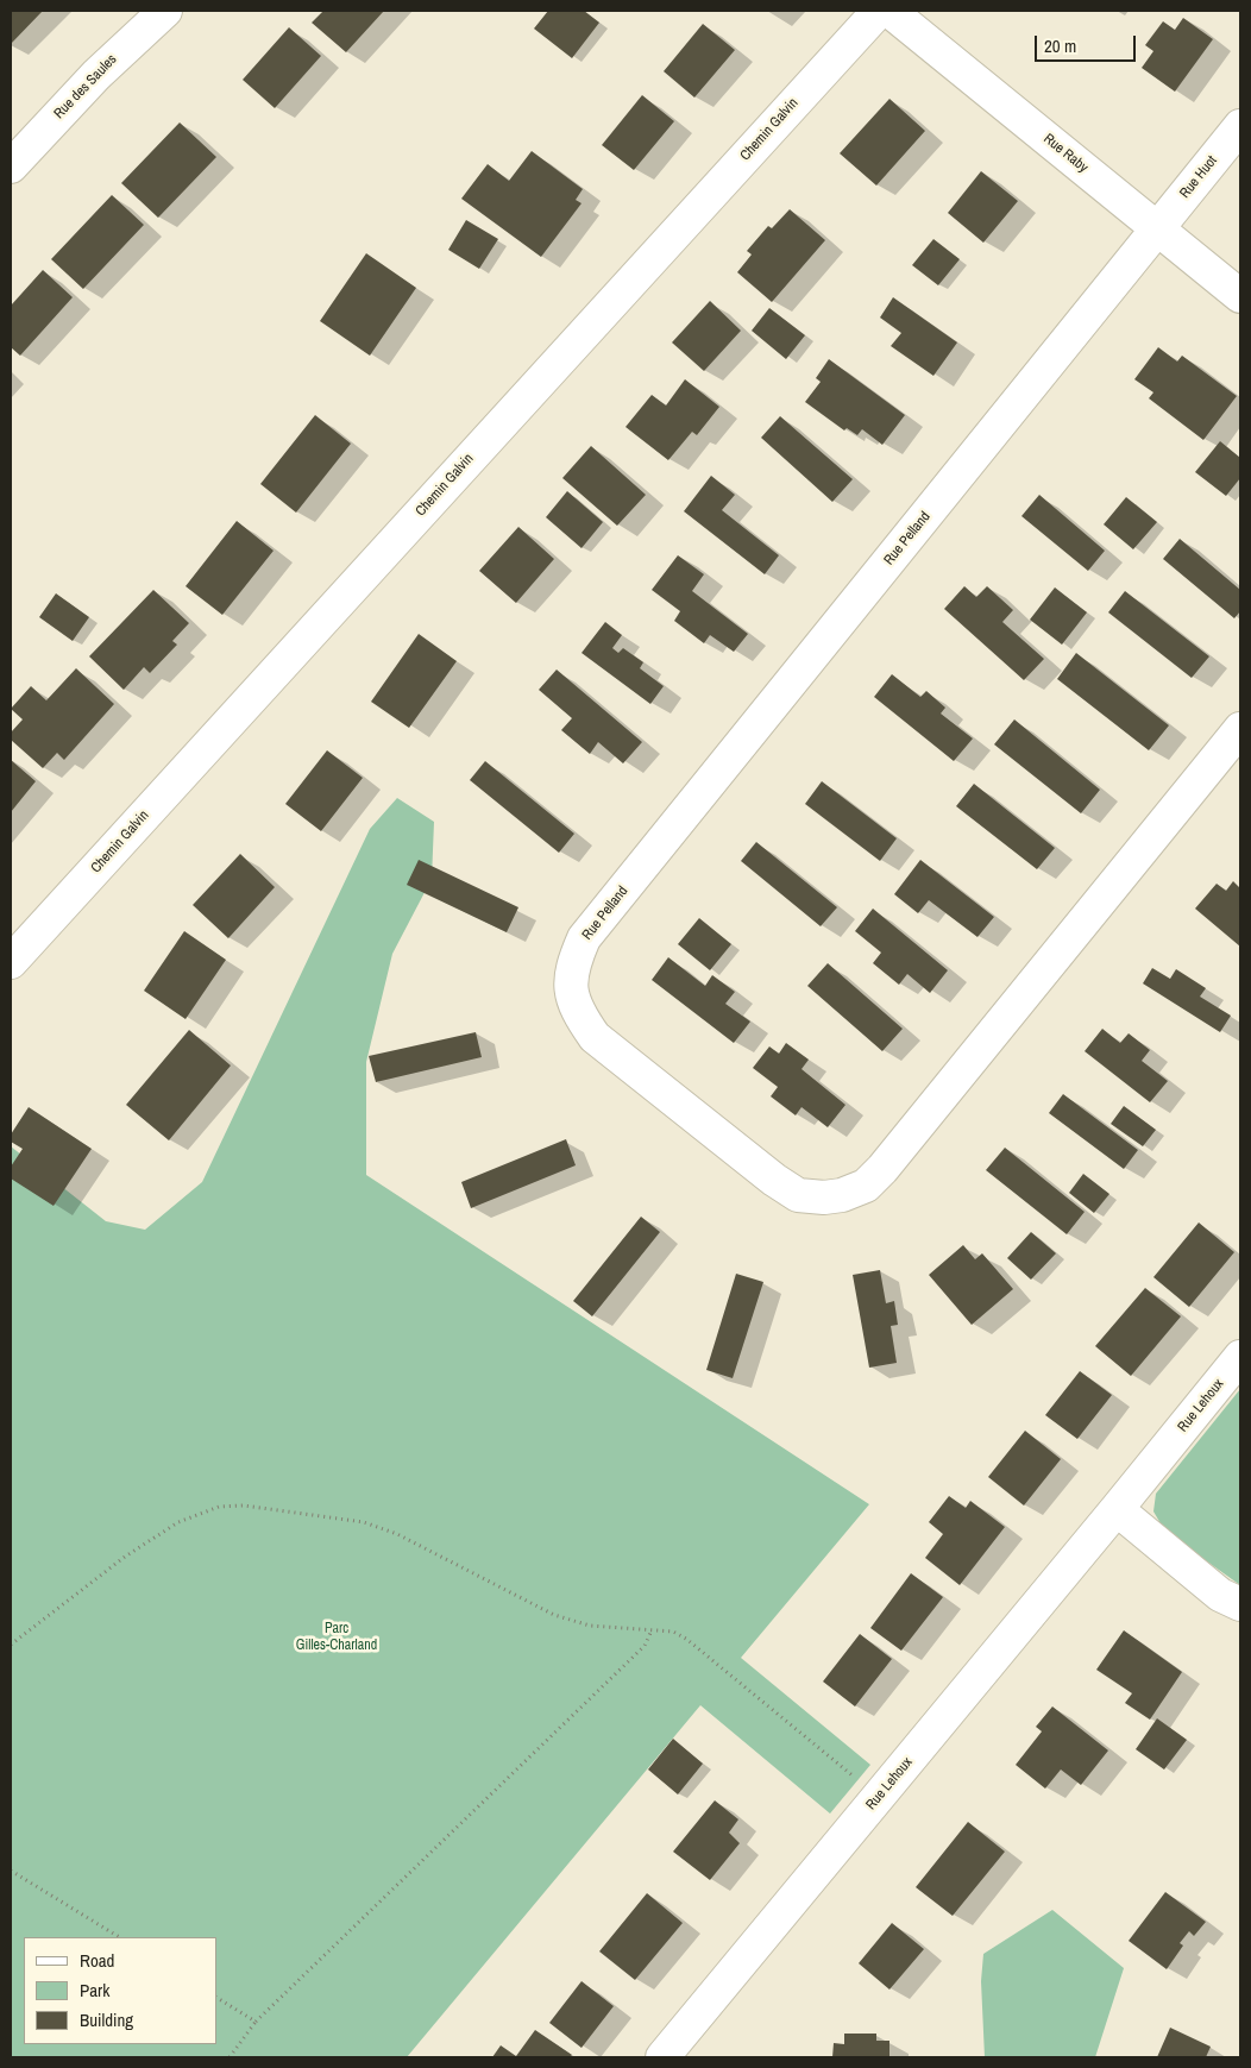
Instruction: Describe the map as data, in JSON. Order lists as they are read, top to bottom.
{
  "streets": {
    "street": [
      "Rue des Saules",
      "Chemin Galvin",
      "Rue Raby",
      "Rue Huot",
      "Rue Pelland",
      "Rue Lehoux"
    ]
  },
  "crossings": [
    ["Rue Raby", "Rue Huot"],
    ["Rue Raby", "Rue Pelland"],
    ["Rue Huot", "Rue Pelland"]
  ],
  "parks": ["Parc Gilles-Charland"],
  "legend": ["Road", "Park", "Building"],
  "scale_bar": "20 m"
}
